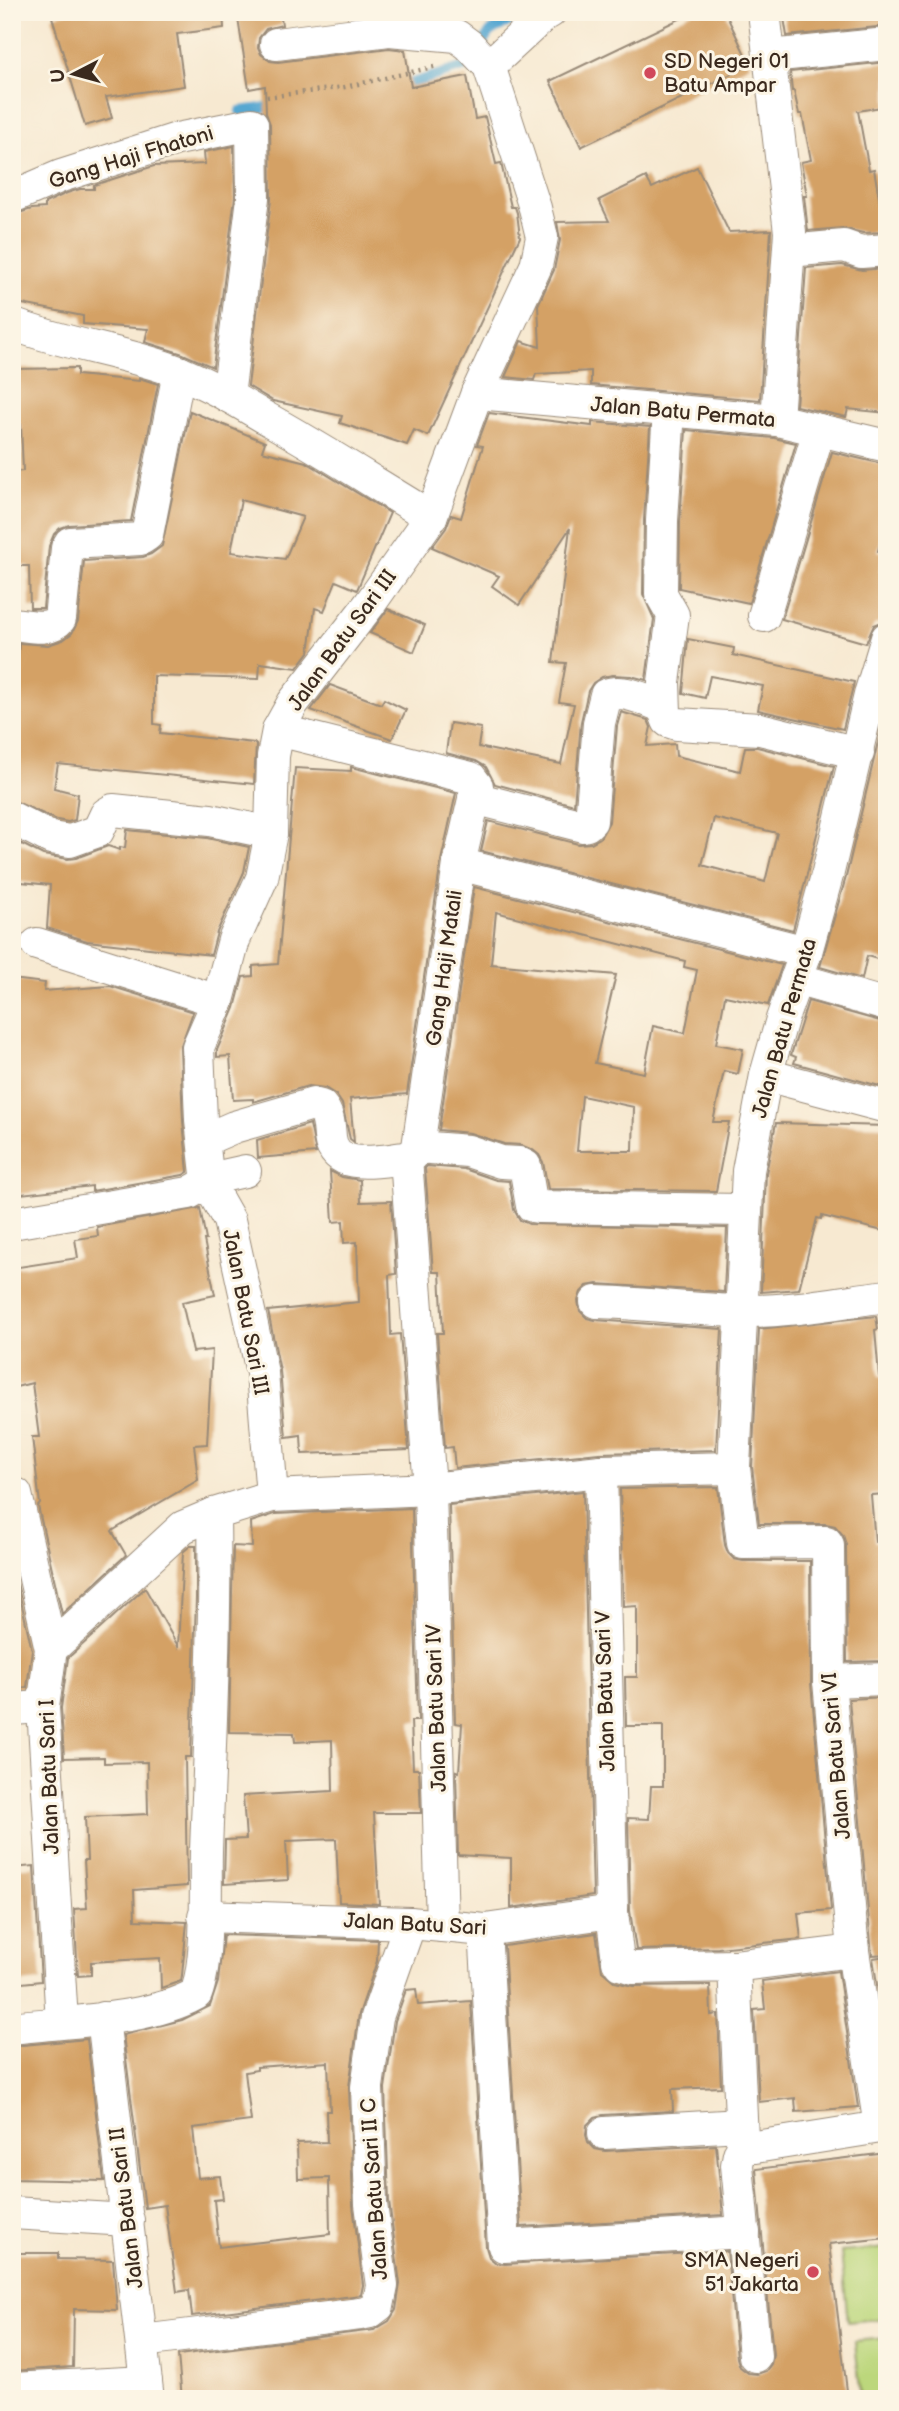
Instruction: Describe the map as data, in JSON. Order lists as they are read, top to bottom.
{
  "streets": {
    "street": [
      "Gang Haji Fhatoni",
      "Jalan Batu Permata",
      "Jalan Batu Sari III",
      "Gang Haji Matali",
      "Jalan Batu Sari V",
      "Jalan Batu Sari IV",
      "Jalan Batu Sari VI",
      "Jalan Batu Sari I",
      "Jalan Batu Sari",
      "Jalan Batu Sari II C",
      "Jalan Batu Sari II"
    ]
  },
  "crossings": [
    ["Jalan Batu Permata", "Jalan Batu Sari III"],
    ["Jalan Batu Permata", "Gang Haji Matali"],
    ["Jalan Batu Permata", "Jalan Batu Sari VI"],
    ["Gang Haji Matali", "Jalan Batu Sari IV"],
    ["Jalan Batu Sari V", "Jalan Batu Sari"],
    ["Jalan Batu Sari IV", "Jalan Batu Sari"],
    ["Jalan Batu Sari", "Jalan Batu Sari II C"],
    ["Jalan Batu Sari II C", "Jalan Batu Sari II"]
  ],
  "places": ["SD Negeri 01 Batu Ampar", "SMA Negeri 51 Jakarta"],
  "north": "left"
}
